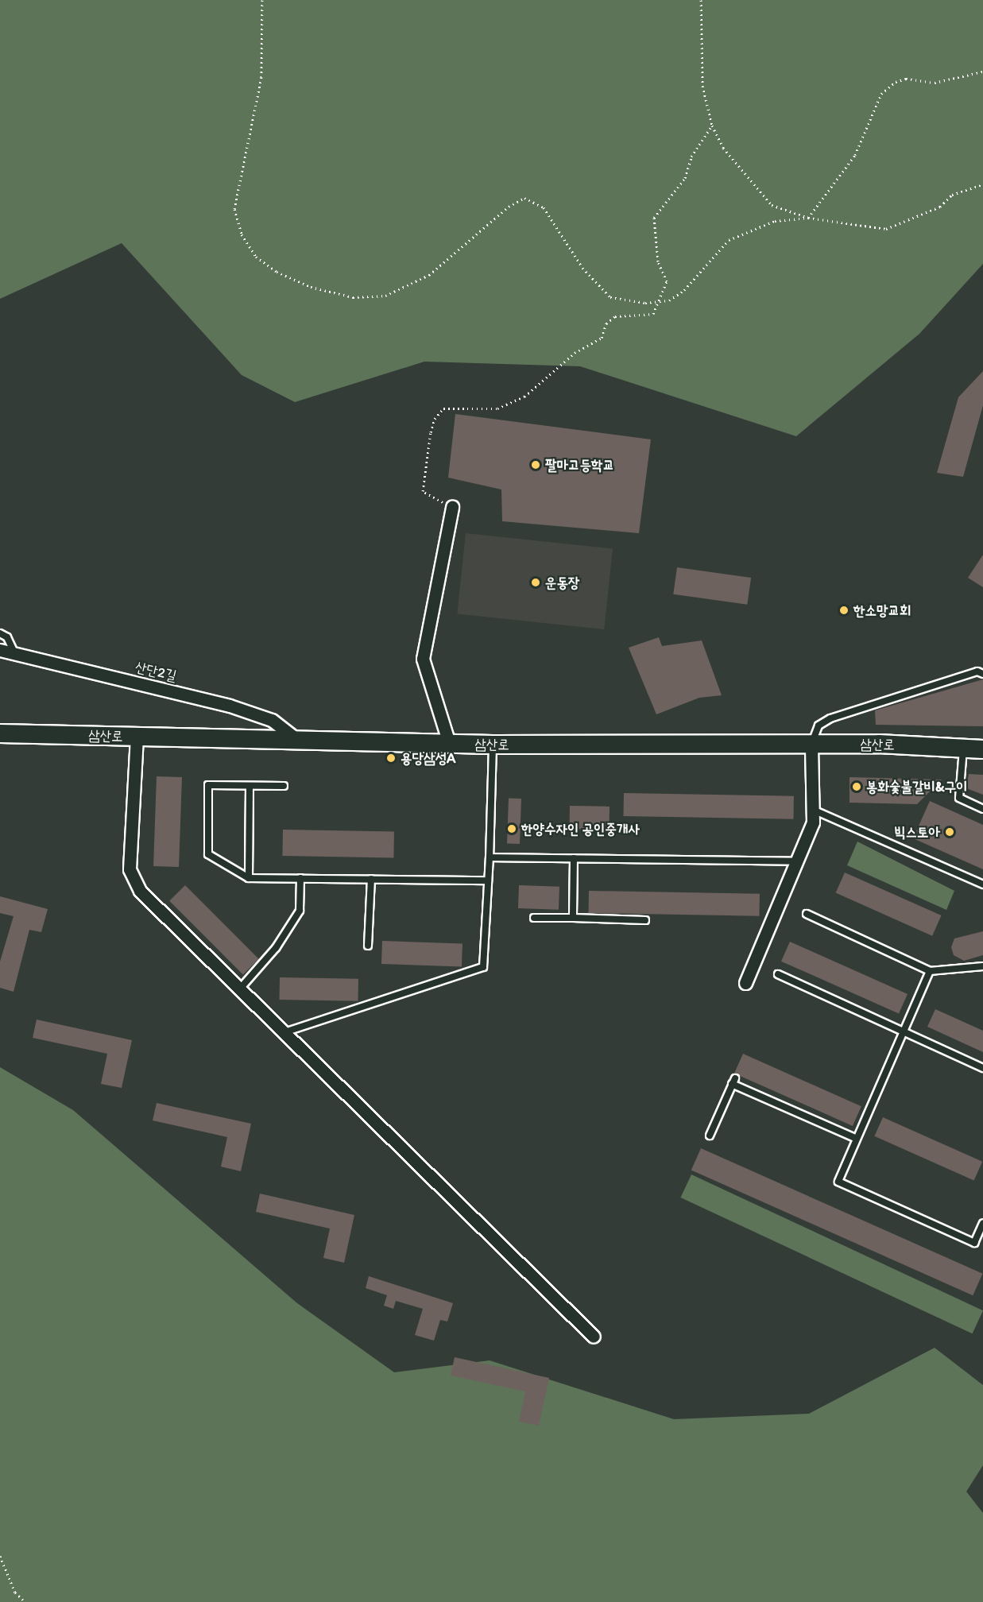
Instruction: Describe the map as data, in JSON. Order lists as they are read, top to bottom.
{
  "streets": {
    "main road": ["삼산로"],
    "street": ["산단2길"]
  },
  "crossings": [
    ["산단2길", "삼산로"]
  ],
  "places": [
    "팔마고등학교",
    "운동장",
    "한소망교회",
    "용당삼성A",
    "봉화숯불갈비&구이",
    "한양수자인 공인중개사",
    "빅스토아"
  ]
}
